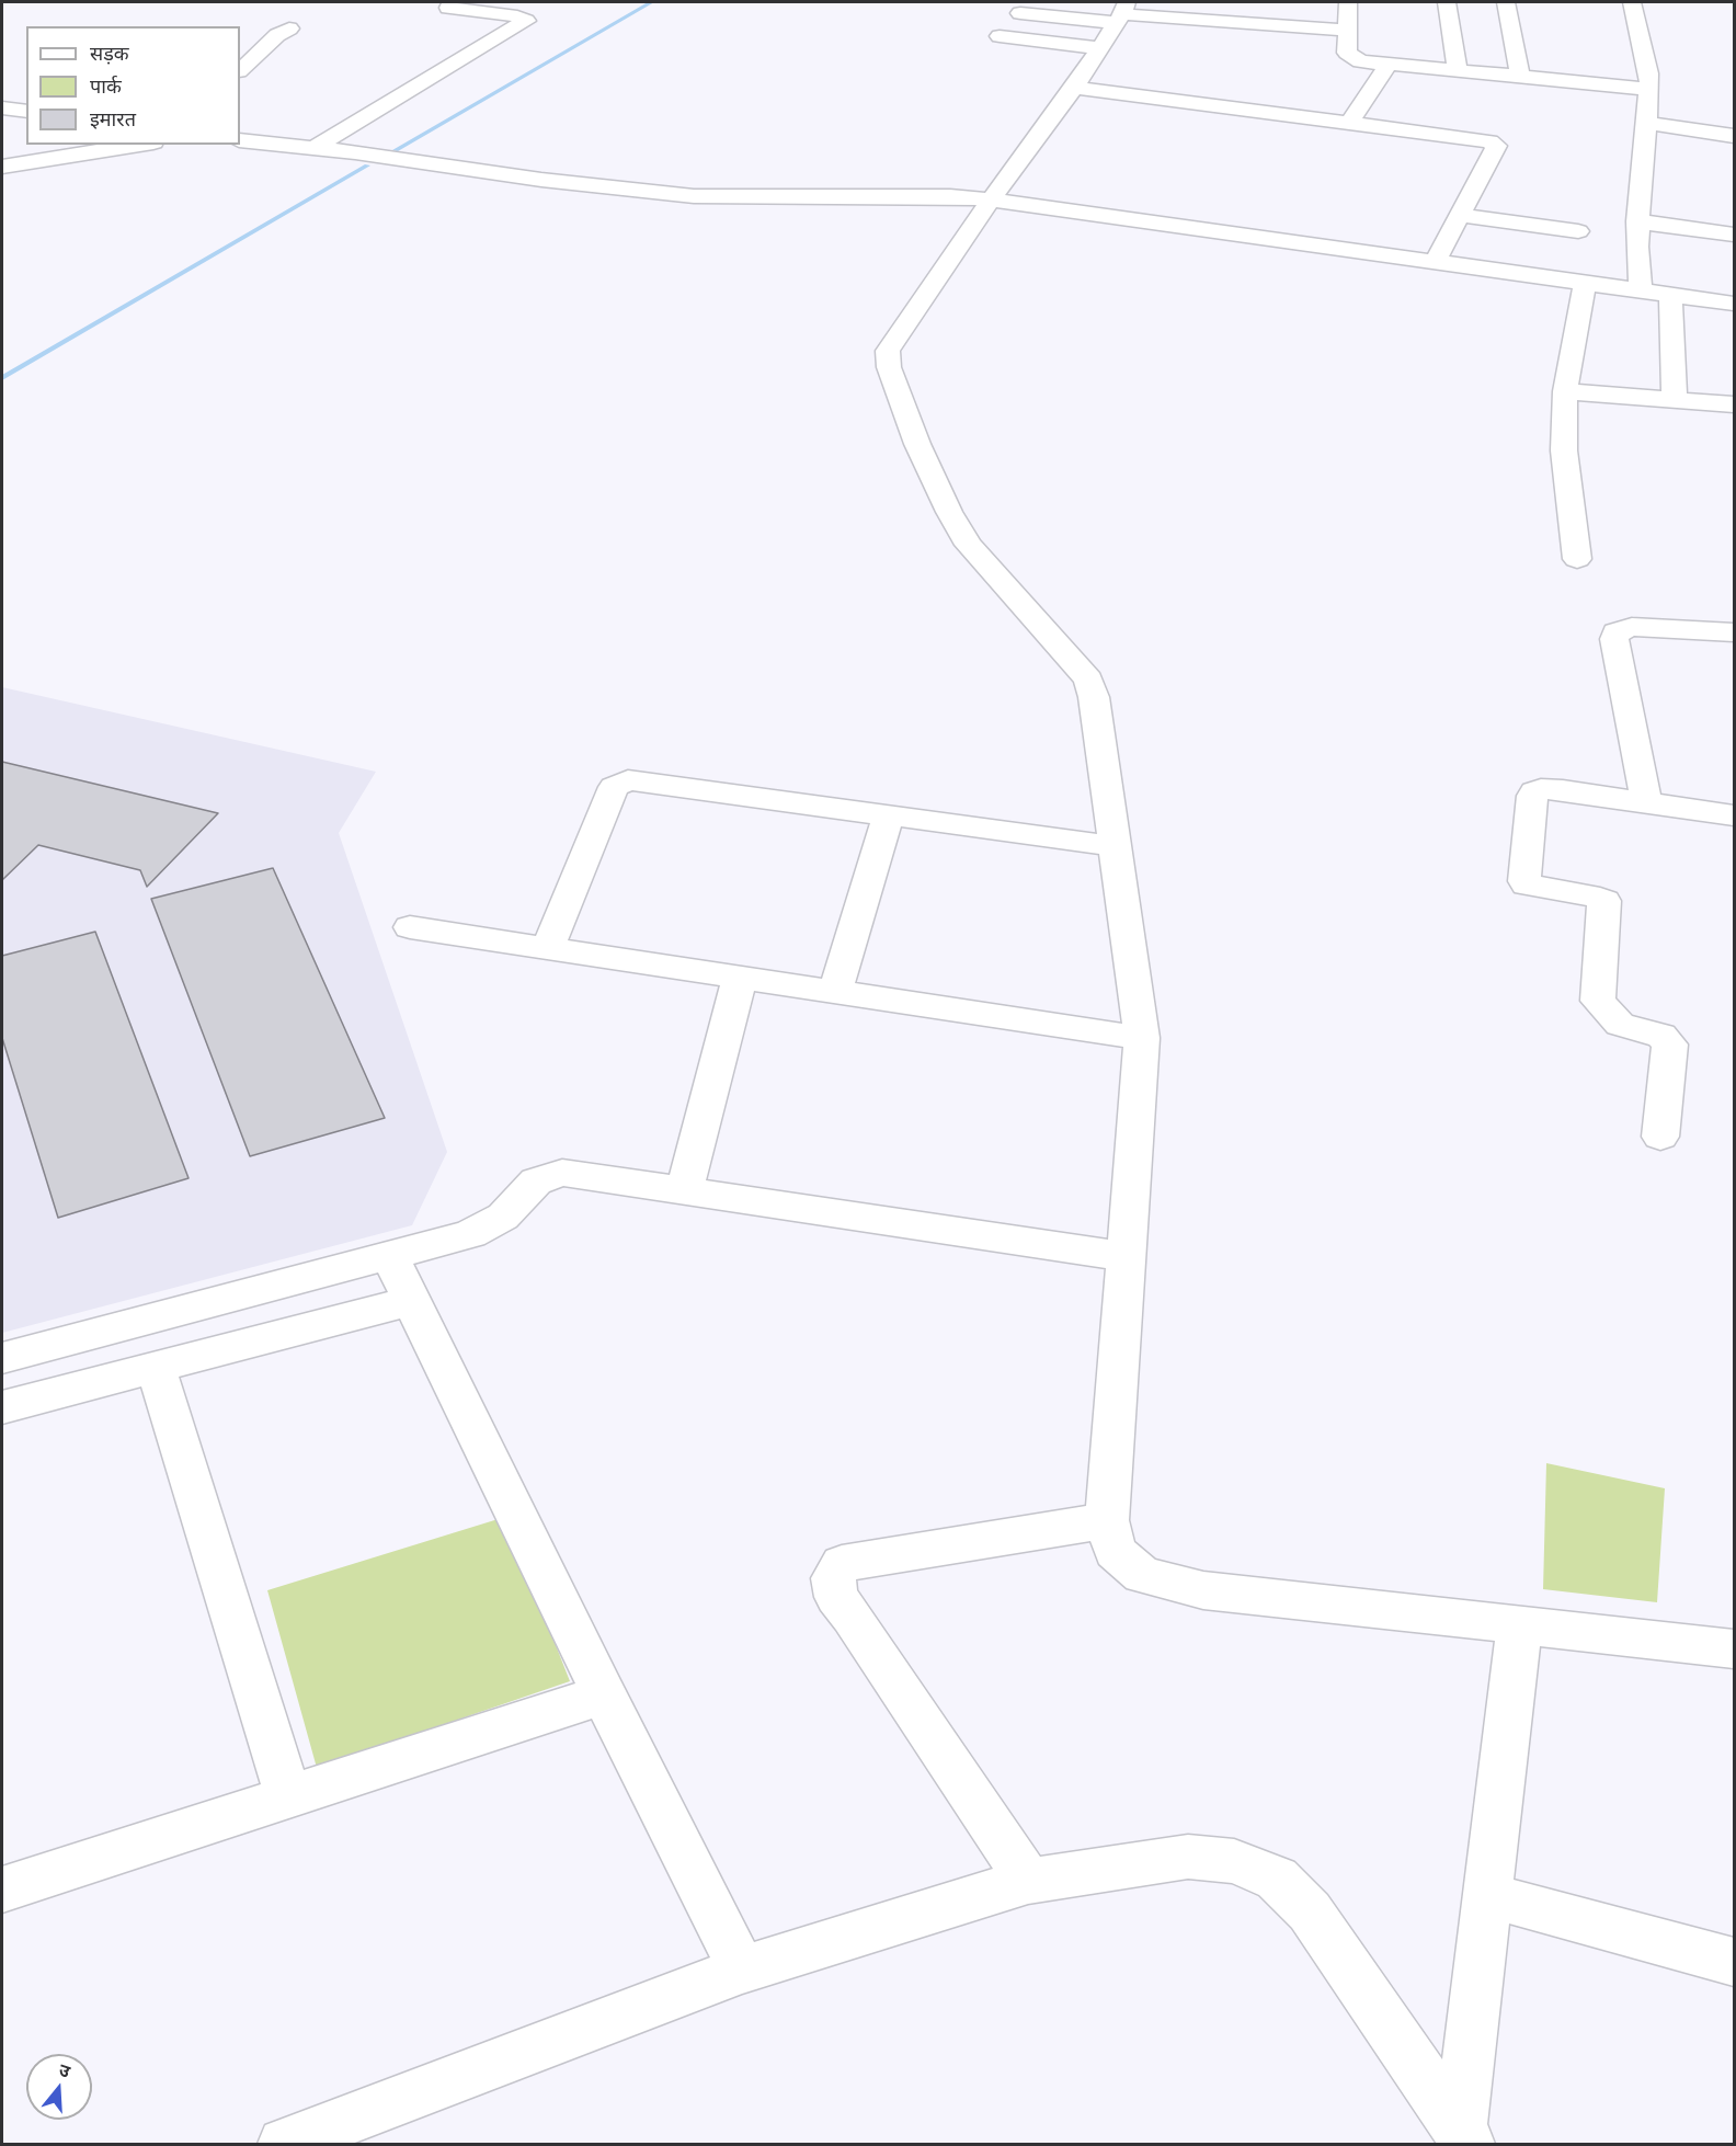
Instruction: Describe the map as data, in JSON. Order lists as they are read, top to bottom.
{
  "legend": ["सड़क", "पार्क", "इमारत"],
  "north": "top"
}
